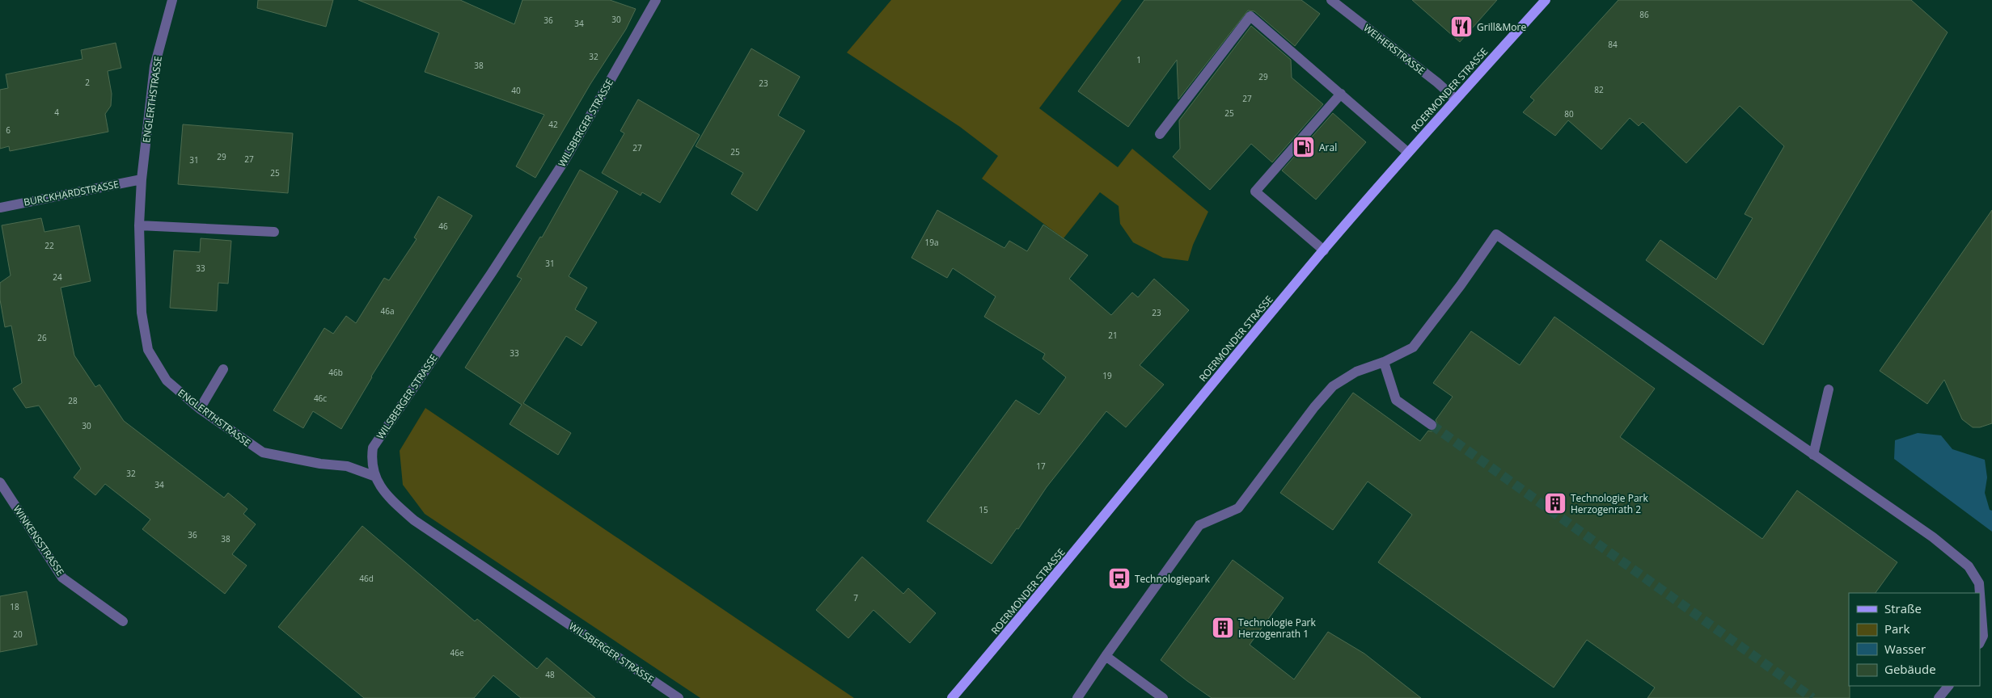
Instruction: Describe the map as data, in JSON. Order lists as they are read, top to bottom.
{
  "streets": {
    "main road": ["ROERMONDER STRASSE"],
    "street": [
      "WEIHERSTRASSE",
      "ENGLERTHSTRASSE",
      "WILSBERGER STRASSE",
      "BURCKHARDSTRASSE",
      "WINKENSSTRASSE"
    ]
  },
  "crossings": [
    ["WEIHERSTRASSE", "ROERMONDER STRASSE"],
    ["ENGLERTHSTRASSE", "WILSBERGER STRASSE"],
    ["ENGLERTHSTRASSE", "BURCKHARDSTRASSE"]
  ],
  "places": {
    "restaurant": ["Grill&More"],
    "fuel station": ["Aral"],
    "building": ["Technologie Park Herzogenrath 2", "Technologie Park Herzogenrath 1"],
    "bus stop": ["Technologiepark"]
  },
  "house_numbers": [
    "86",
    "30",
    "36",
    "34",
    "84",
    "32",
    "1",
    "38",
    "29",
    "2",
    "23",
    "82",
    "40",
    "27",
    "4",
    "25",
    "80",
    "42",
    "6",
    "27",
    "25",
    "29",
    "27",
    "31",
    "25",
    "46",
    "19a",
    "22",
    "31",
    "33",
    "24",
    "46a",
    "23",
    "21",
    "26",
    "33",
    "46b",
    "19",
    "46c",
    "28",
    "30",
    "17",
    "32",
    "34",
    "15",
    "36",
    "38",
    "46d",
    "7",
    "18",
    "20",
    "46e",
    "48"
  ],
  "legend": [
    "Straße",
    "Park",
    "Wasser",
    "Gebäude"
  ]
}
